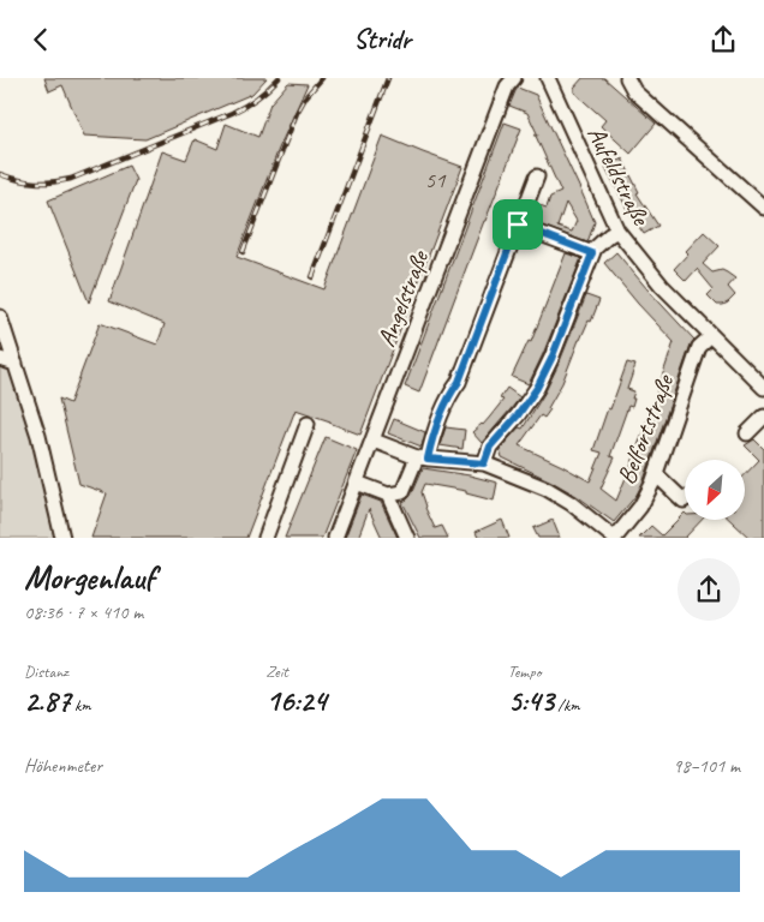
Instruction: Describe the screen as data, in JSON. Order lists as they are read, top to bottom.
{
  "streets": {
    "street": ["Aufeldstraße", "Angelstraße", "Belfortstraße"]
  },
  "crossings": [
    ["Aufeldstraße", "Belfortstraße"]
  ],
  "house_numbers": ["51"],
  "north": "bottom left",
  "page": {
    "header": "Stridr",
    "heading": ["Morgenlauf", "08:36 · 7 × 410 m"],
    "stats": [
      ["Distanz", "2.87 km"],
      ["Zeit", "16:24"],
      ["Tempo", "5:43 /km"]
    ],
    "chart": ["Höhenmeter", "98–101 m"]
  }
}
